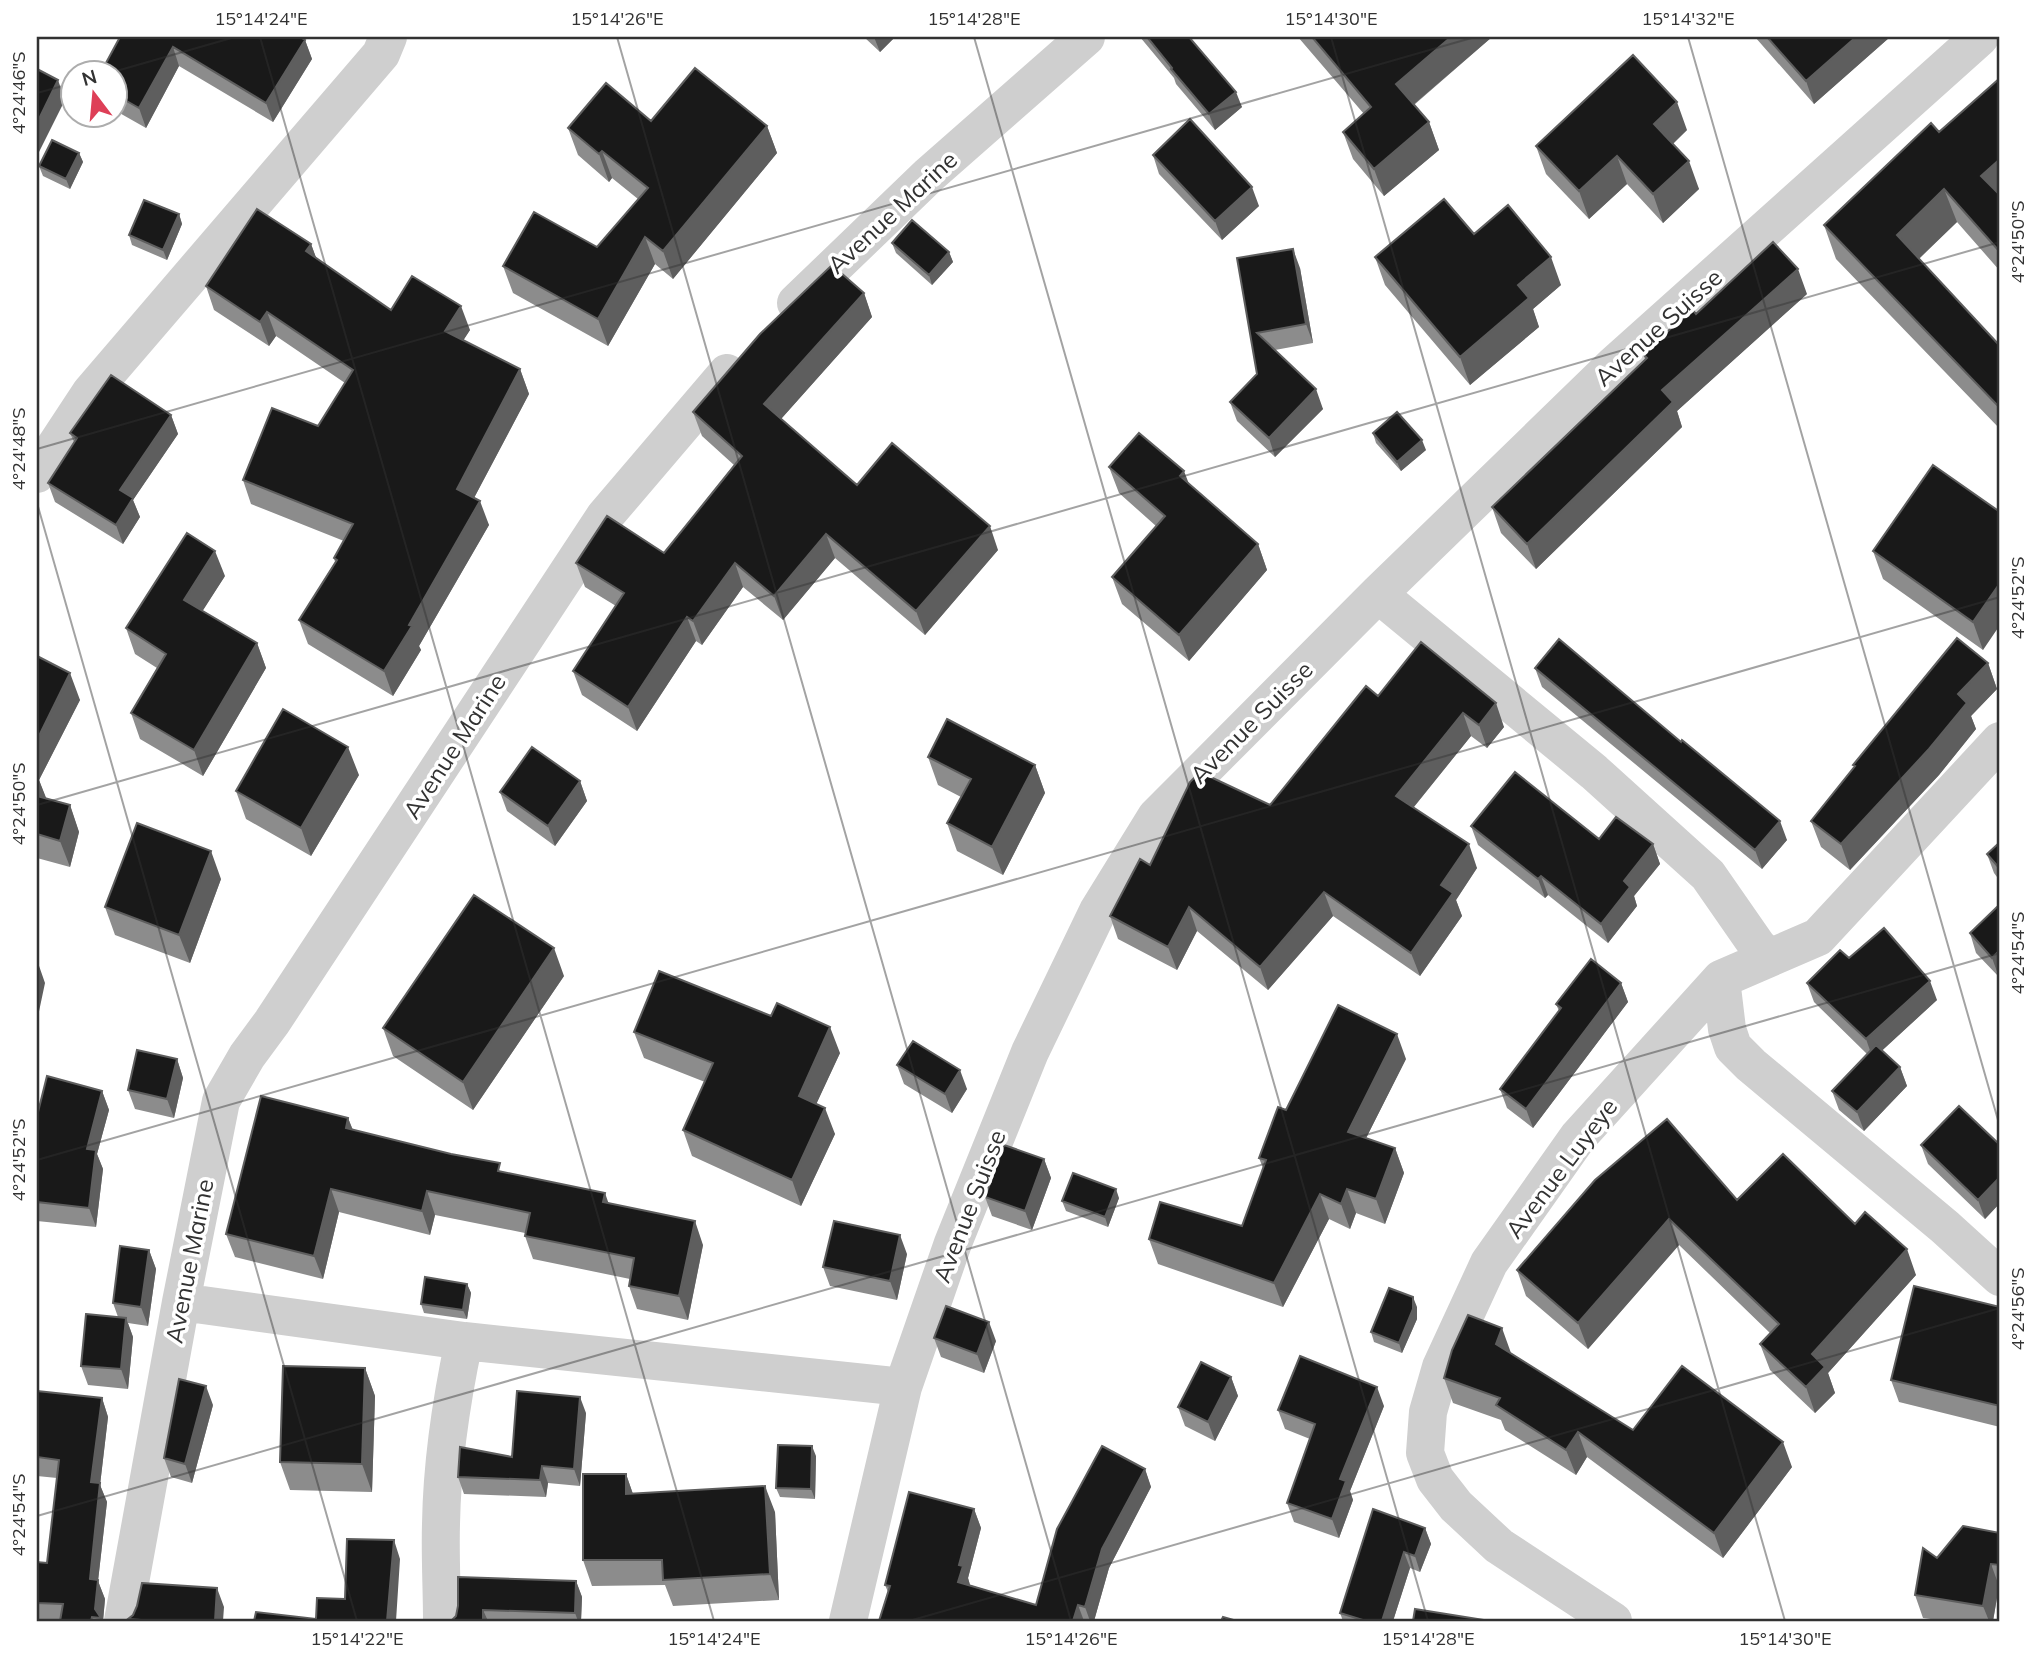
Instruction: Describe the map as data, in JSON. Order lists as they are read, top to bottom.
{
  "streets": {
    "street": ["Avenue Marine", "Avenue Suisse", "Avenue Luyeye"]
  },
  "north": "top",
  "coordinates": [
    "15°14'24\"E",
    "15°14'26\"E",
    "15°14'28\"E",
    "15°14'30\"E",
    "15°14'32\"E",
    "4°24'46\"S",
    "4°24'50\"S",
    "4°24'48\"S",
    "4°24'52\"S",
    "4°24'54\"S",
    "4°24'56\"S",
    "15°14'22\"E"
  ]
}
